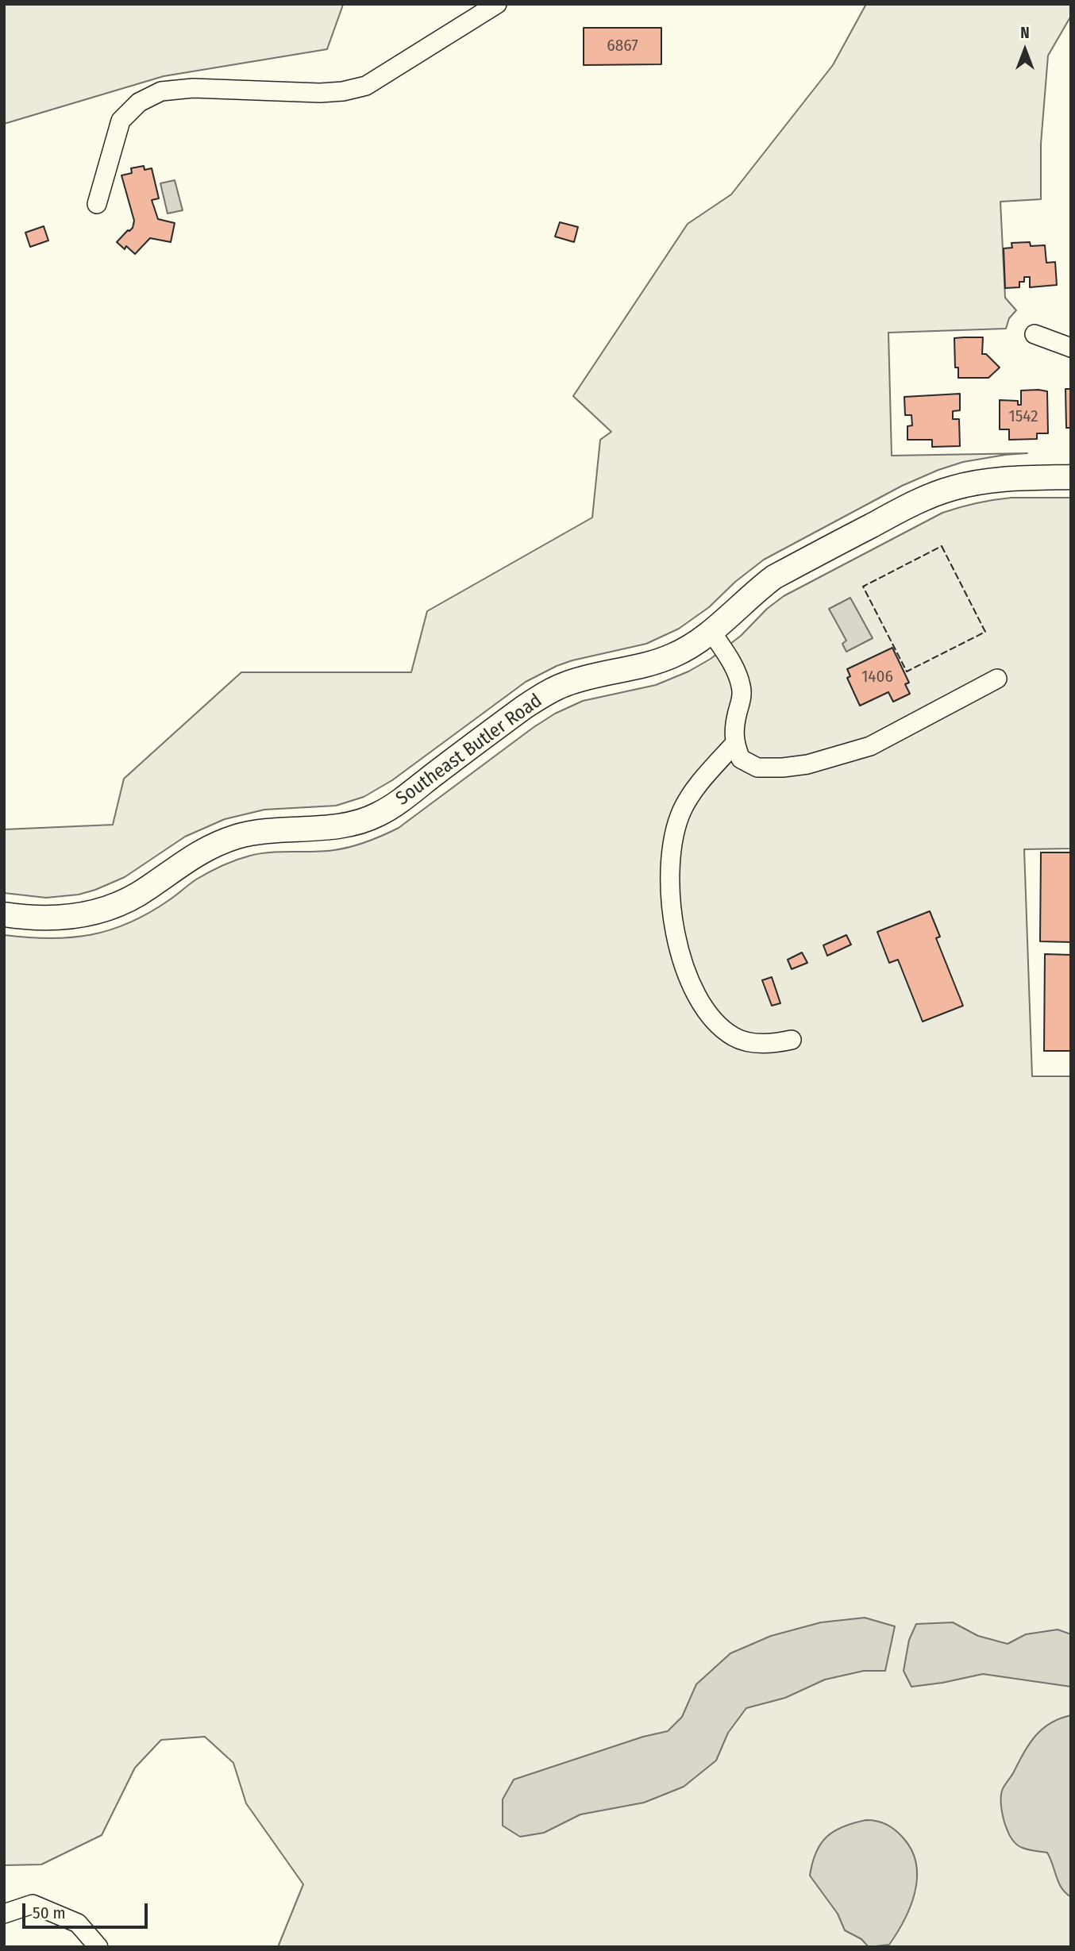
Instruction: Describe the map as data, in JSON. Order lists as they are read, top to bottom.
{
  "streets": {
    "main road": ["Southeast Butler Road"]
  },
  "house_numbers": ["6867", "1542", "1406"],
  "scale_bar": "50 m",
  "north": "top"
}
